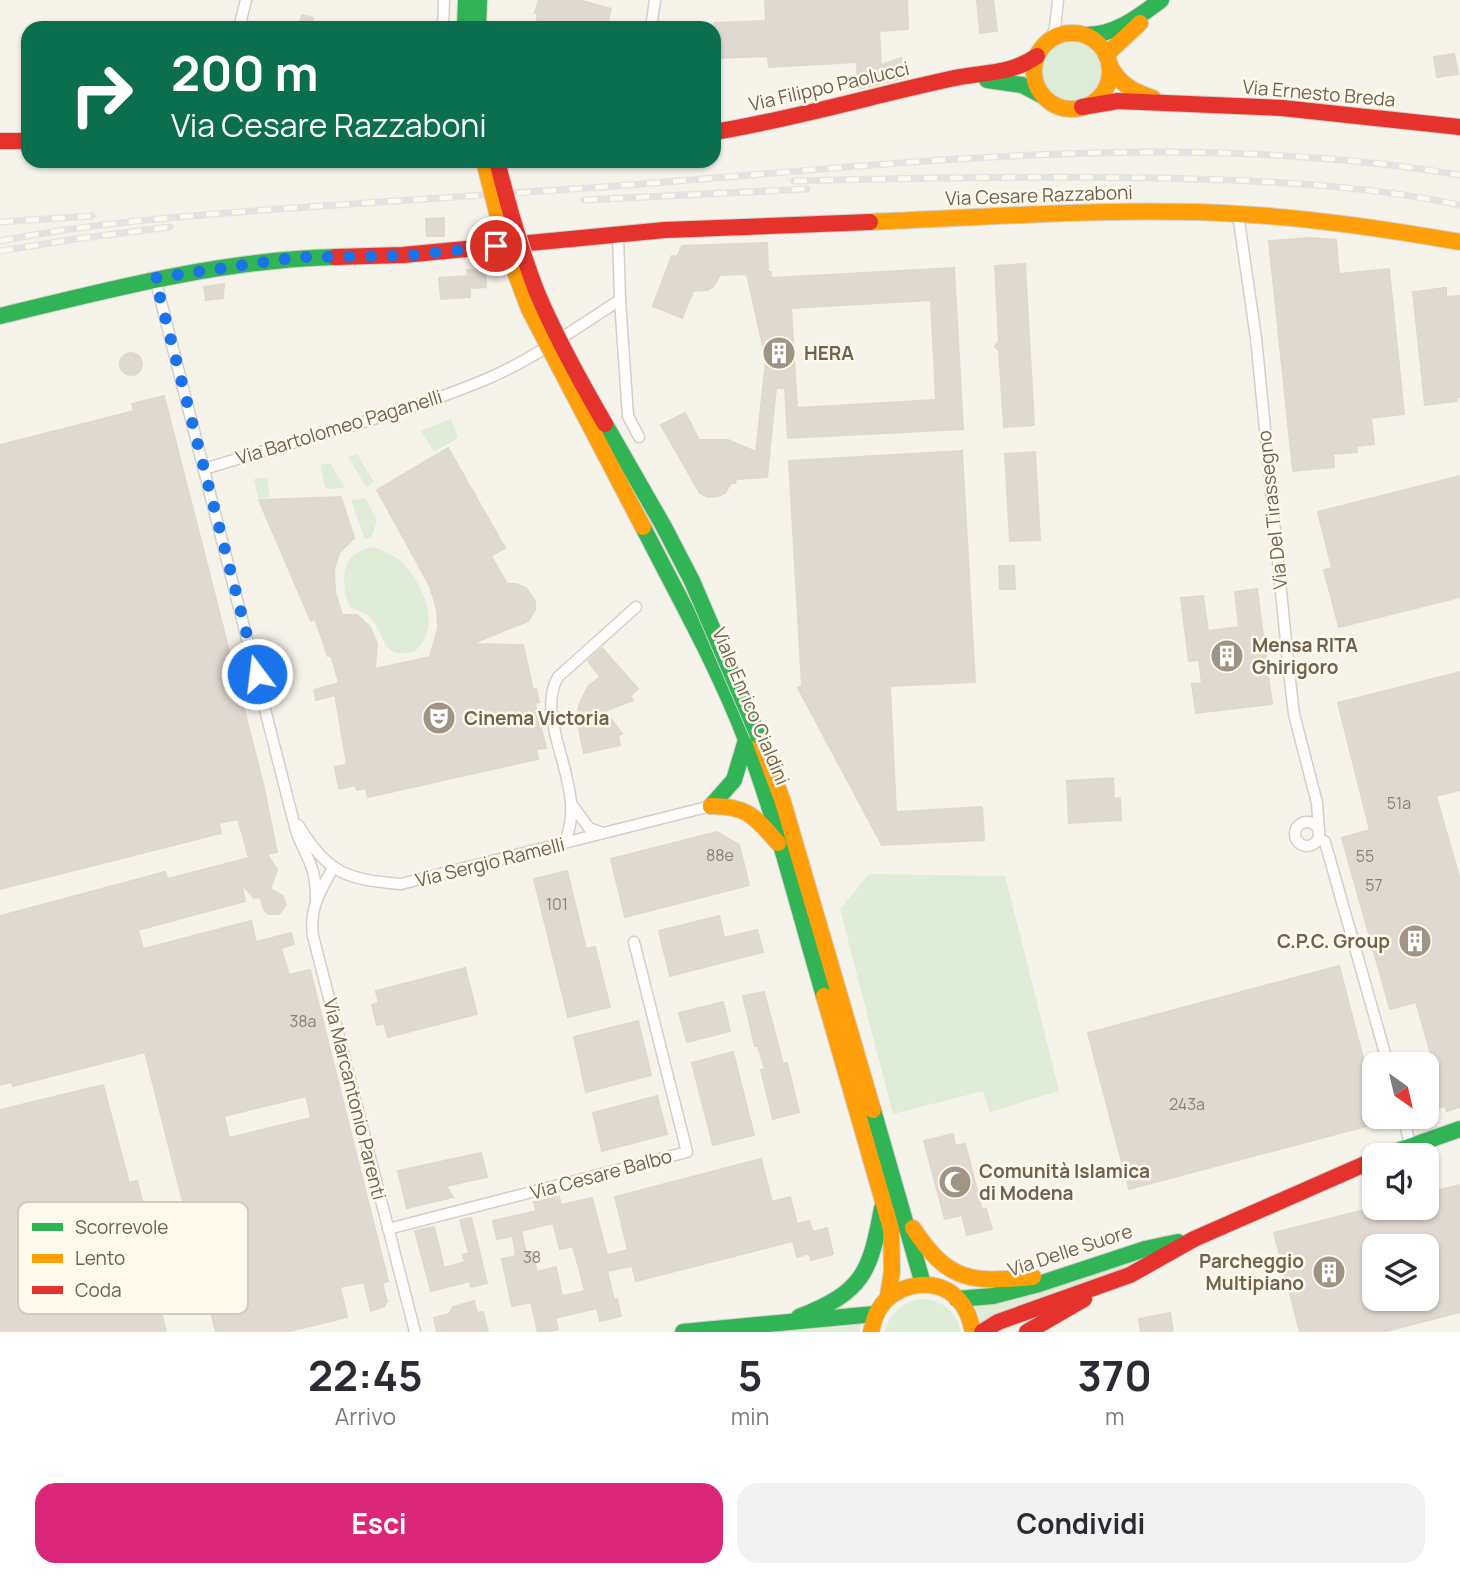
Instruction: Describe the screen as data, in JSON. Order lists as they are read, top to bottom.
{
  "streets": {
    "street": [
      "Via Filippo Paolucci",
      "Via Ernesto Breda",
      "Via Cesare Razzaboni",
      "Via Bartolomeo Paganelli",
      "Via Del Tirassegno",
      "Viale Enrico Cialdini",
      "Via Sergio Ramelli",
      "Via Marcantonio Parenti",
      "Via Cesare Balbo",
      "Via Delle Suore"
    ]
  },
  "crossings": [
    ["Via Filippo Paolucci", "Via Ernesto Breda"],
    ["Via Cesare Razzaboni", "Via Del Tirassegno"],
    ["Via Cesare Razzaboni", "Via Sergio Ramelli"],
    ["Via Bartolomeo Paganelli", "Via Sergio Ramelli"],
    ["Via Sergio Ramelli", "Via Marcantonio Parenti"],
    ["Via Marcantonio Parenti", "Via Cesare Balbo"]
  ],
  "places": {
    "building": [
      "HERA",
      "Mensa RITA Ghirigoro",
      "C.P.C. Group",
      "Parcheggio Multipiano"
    ],
    "theatre": ["Cinema Victoria"],
    "mosque": ["Comunità Islamica di Modena"]
  },
  "house_numbers": [
    "51a",
    "88e",
    "55",
    "57",
    "101",
    "38a",
    "243a",
    "38"
  ],
  "legend": ["Scorrevole", "Lento", "Coda"],
  "north": "bottom right",
  "page": {
    "turn": ["200 m", "Via Cesare Razzaboni"],
    "eta": [
      "22:45",
      "Arrivo",
      "5",
      "min",
      "370",
      "m"
    ],
    "buttons": ["Esci", "Condividi"]
  }
}
